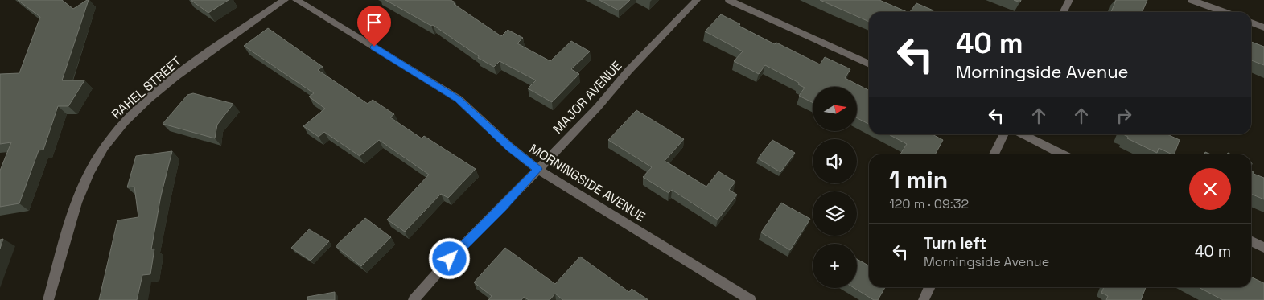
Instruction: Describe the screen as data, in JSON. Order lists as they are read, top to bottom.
{
  "streets": {
    "street": ["RAHEL STREET", "MAJOR AVENUE", "MORNINGSIDE AVENUE"]
  },
  "crossings": [
    ["MAJOR AVENUE", "MORNINGSIDE AVENUE"]
  ],
  "north": "right",
  "page": {
    "turn": ["40 m", "Morningside Avenue"],
    "map_buttons": "+",
    "heading": ["1 min", "120 m · 09:32"],
    "list": [
      {
        "name": "Turn left",
        "note": "Morningside Avenue",
        "value": "40 m"
      }
    ]
  }
}
